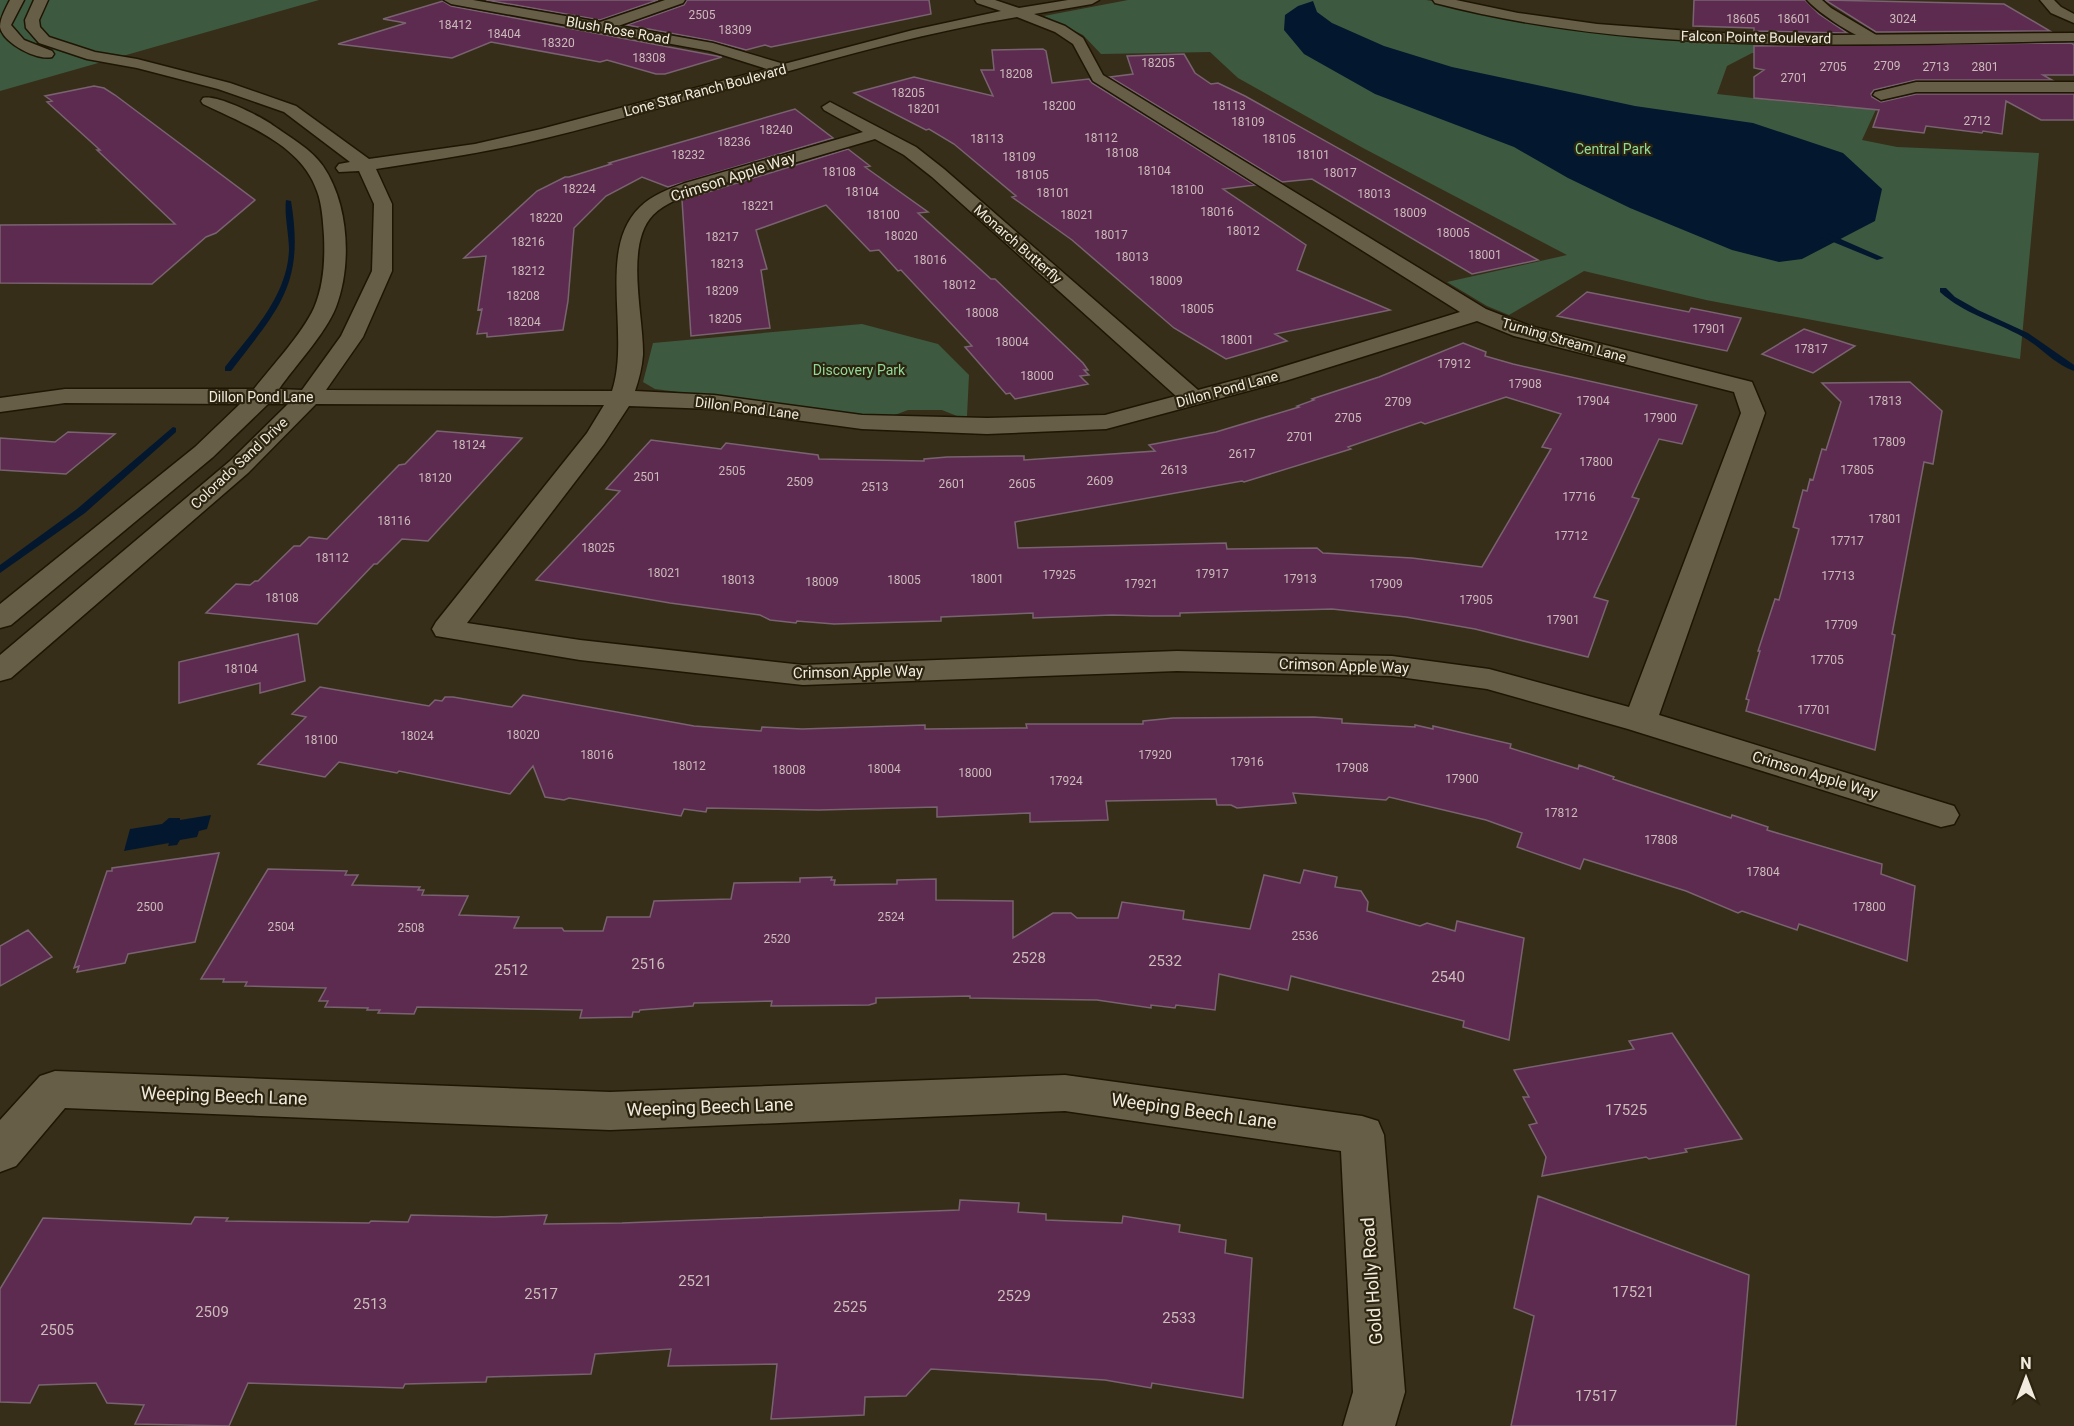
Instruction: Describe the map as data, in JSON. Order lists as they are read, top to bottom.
{
  "streets": {
    "street": [
      "Blush Rose Road",
      "Falcon Pointe Boulevard",
      "Lone Star Ranch Boulevard",
      "Crimson Apple Way",
      "Monarch Butterfly",
      "Turning Stream Lane",
      "Dillon Pond Lane",
      "Colorado Sand Drive",
      "Weeping Beech Lane",
      "Gold Holly Road"
    ]
  },
  "crossings": [
    ["Blush Rose Road", "Lone Star Ranch Boulevard"],
    ["Lone Star Ranch Boulevard", "Turning Stream Lane"],
    ["Lone Star Ranch Boulevard", "Colorado Sand Drive"],
    ["Crimson Apple Way", "Monarch Butterfly"],
    ["Crimson Apple Way", "Turning Stream Lane"],
    ["Crimson Apple Way", "Dillon Pond Lane"],
    ["Monarch Butterfly", "Dillon Pond Lane"],
    ["Turning Stream Lane", "Dillon Pond Lane"],
    ["Dillon Pond Lane", "Colorado Sand Drive"],
    ["Weeping Beech Lane", "Gold Holly Road"]
  ],
  "parks": ["Central Park", "Discovery Park"],
  "house_numbers": [
    "2505",
    "18605",
    "18601",
    "3024",
    "18412",
    "18309",
    "18404",
    "18320",
    "18308",
    "18205",
    "2709",
    "2705",
    "2713",
    "2801",
    "18208",
    "2701",
    "18205",
    "18200",
    "18113",
    "18201",
    "2712",
    "18109",
    "18240",
    "18112",
    "18113",
    "18105",
    "18236",
    "18108",
    "18232",
    "18101",
    "18109",
    "18104",
    "18108",
    "18017",
    "18105",
    "18224",
    "18100",
    "18104",
    "18101",
    "18013",
    "18221",
    "18016",
    "18009",
    "18100",
    "18021",
    "18220",
    "18012",
    "18005",
    "18017",
    "18020",
    "18217",
    "18216",
    "18001",
    "18013",
    "18016",
    "18213",
    "18212",
    "18009",
    "18012",
    "18209",
    "18208",
    "18005",
    "18008",
    "18205",
    "18204",
    "17901",
    "18001",
    "18004",
    "17817",
    "17912",
    "18000",
    "17908",
    "17904",
    "17813",
    "2709",
    "2705",
    "17900",
    "2701",
    "17809",
    "18124",
    "2617",
    "17800",
    "2613",
    "17805",
    "2505",
    "2501",
    "18120",
    "2609",
    "2509",
    "2601",
    "2605",
    "2513",
    "17716",
    "17801",
    "18116",
    "17712",
    "17717",
    "18025",
    "18112",
    "18021",
    "17917",
    "17925",
    "17713",
    "18001",
    "17913",
    "18013",
    "18005",
    "18009",
    "17921",
    "17909",
    "18108",
    "17905",
    "17901",
    "17709",
    "17705",
    "18104",
    "17701",
    "18020",
    "18024",
    "18100",
    "18016",
    "17920",
    "17916",
    "18012",
    "17908",
    "18004",
    "18008",
    "18000",
    "17900",
    "17924",
    "17812",
    "17808",
    "17804",
    "2500",
    "17800",
    "2524",
    "2504",
    "2508",
    "2536",
    "2520",
    "2528",
    "2532",
    "2516",
    "2512",
    "2540",
    "17525",
    "2521",
    "17521",
    "2517",
    "2529",
    "2513",
    "2525",
    "2509",
    "2533",
    "2505",
    "17517"
  ],
  "north": "top"
}
